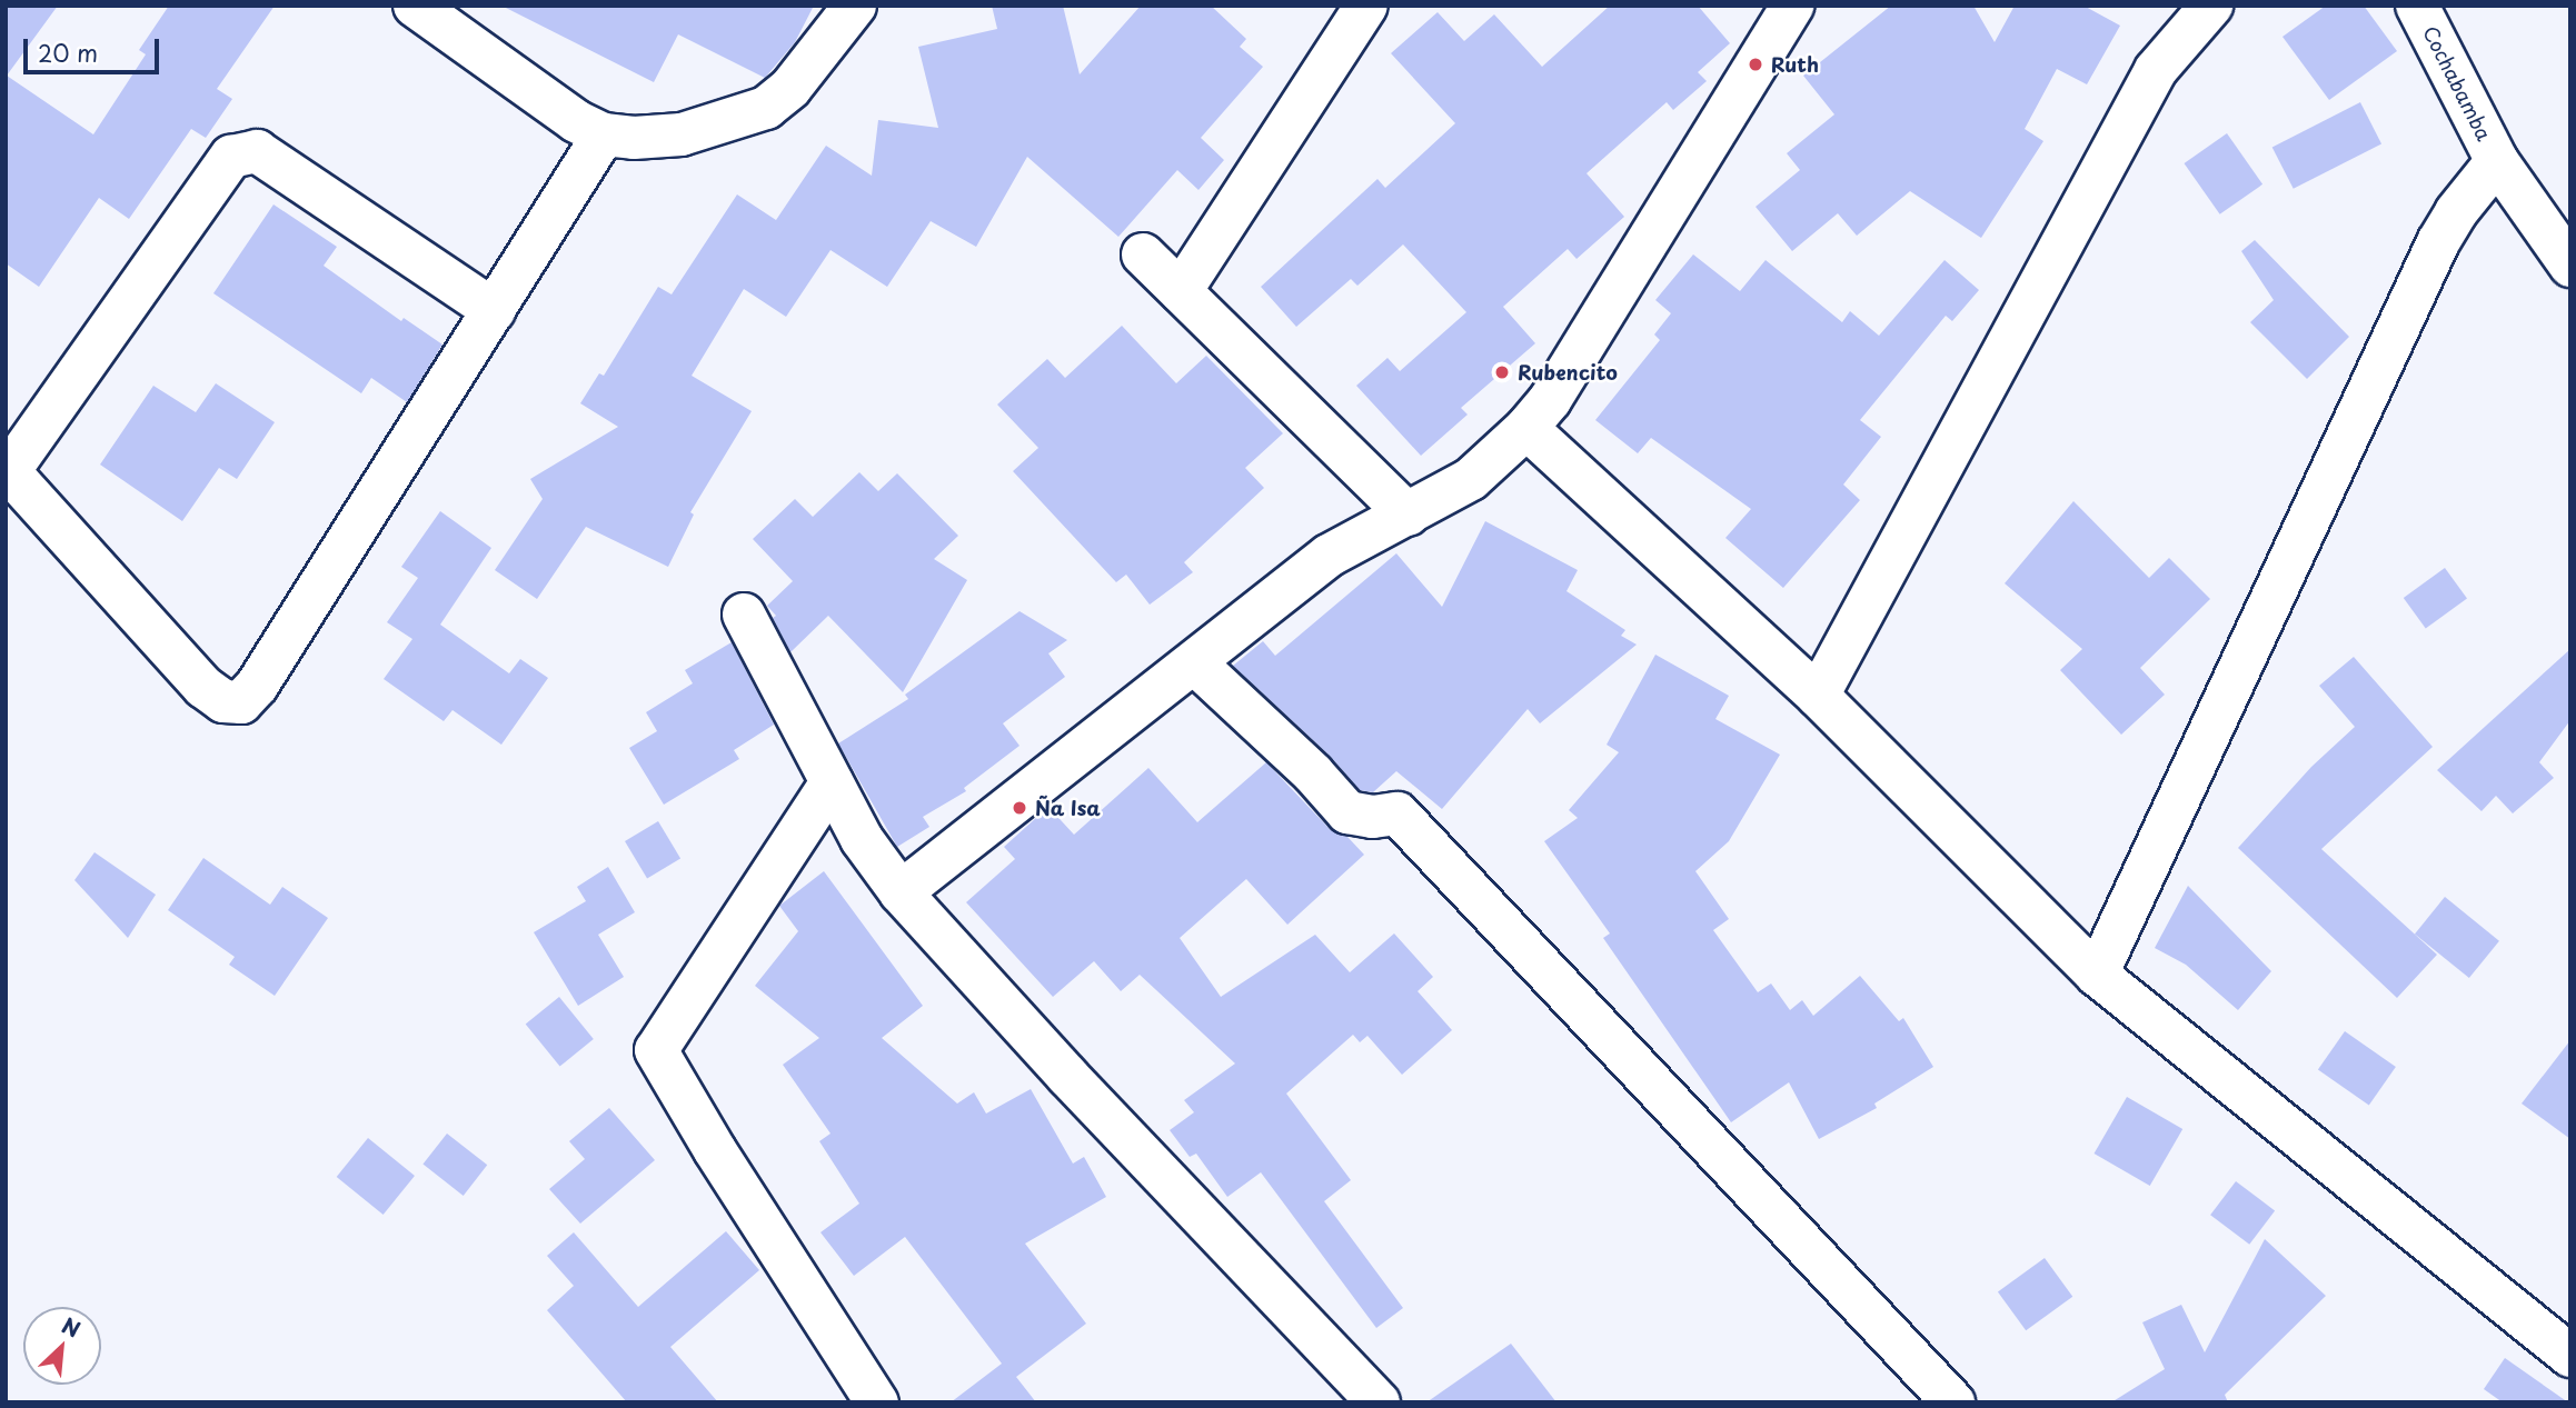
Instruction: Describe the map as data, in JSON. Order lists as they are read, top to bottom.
{
  "streets": {
    "street": ["Cochabamba"]
  },
  "places": ["Ruth", "Rubencito", "Ña Isa"],
  "scale_bar": "20 m",
  "north": "top right"
}
